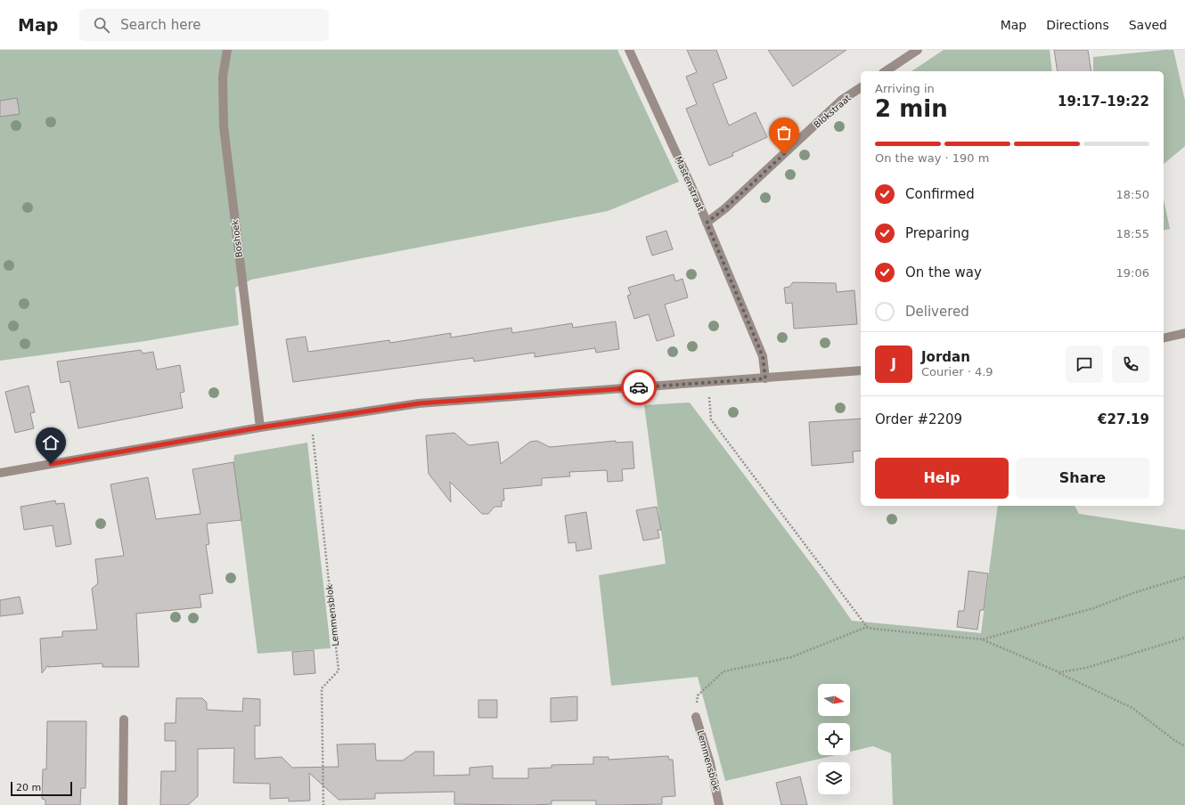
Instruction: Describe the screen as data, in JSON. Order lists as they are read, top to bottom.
{
  "streets": {
    "street": [
      "Blokstraat",
      "Mastenstraat",
      "Boshoek",
      "Lemmensblok"
    ]
  },
  "crossings": [
    ["Blokstraat", "Mastenstraat"]
  ],
  "scale_bar": "20 m",
  "north": "right",
  "page": {
    "header": "Map",
    "search": "Search here",
    "nav": ["Map", "Directions", "Saved"],
    "heading": ["2 min", "Arriving in", "19:17–19:22"],
    "panel": [
      "Jordan",
      "Courier · 4.9",
      "Order #2209",
      "€27.19"
    ],
    "bar": "On the way · 190 m",
    "list": [
      ["Confirmed", "18:50"],
      ["Preparing", "18:55"],
      ["On the way", "19:06"],
      "Delivered"
    ],
    "round": "J",
    "buttons": ["Help", "Share"],
    "scale": "20 m"
  }
}
